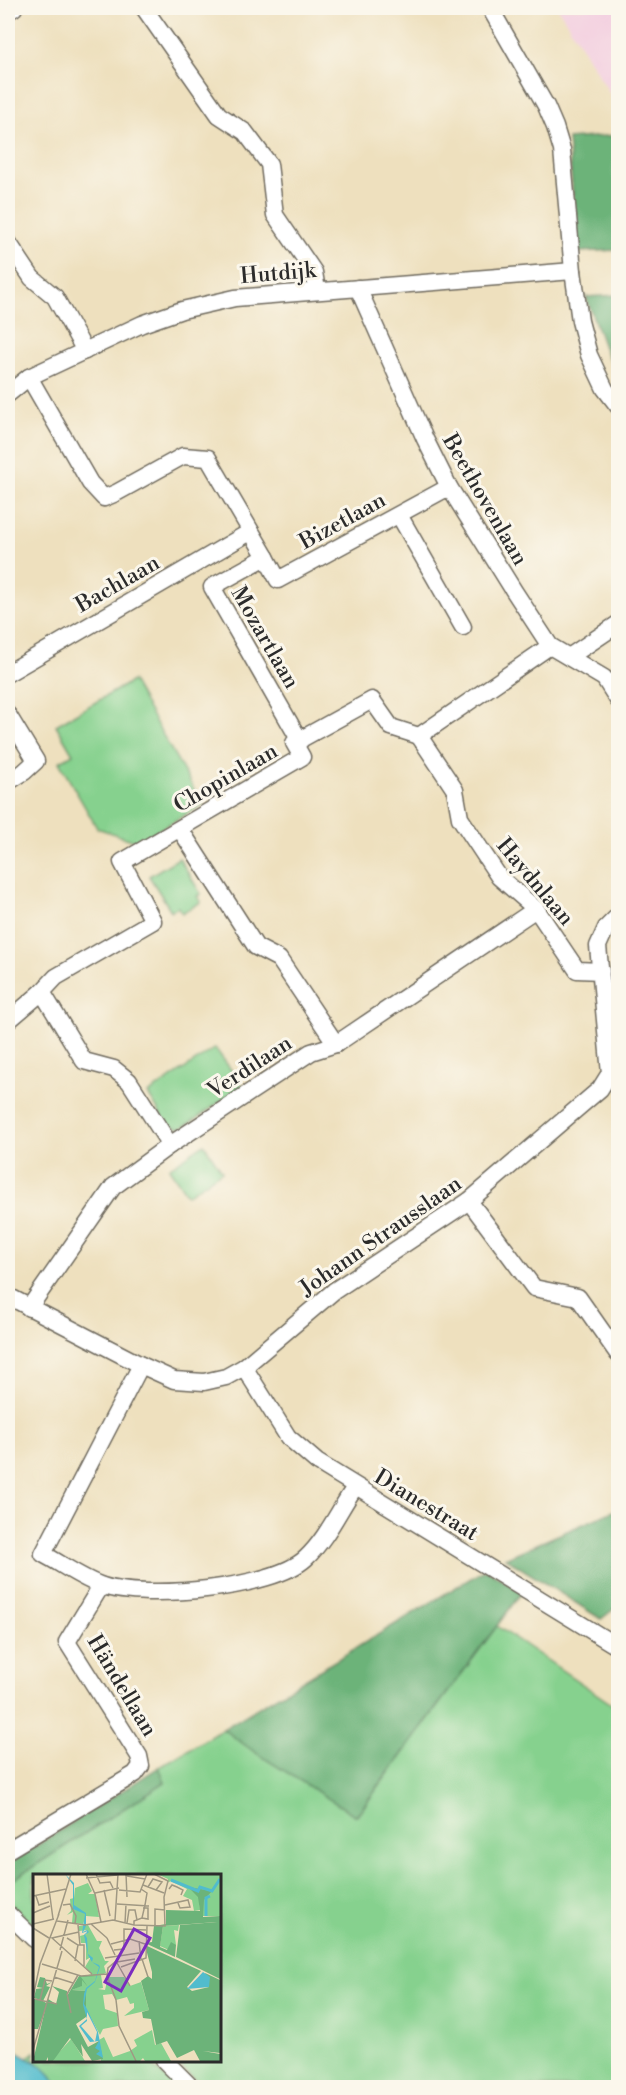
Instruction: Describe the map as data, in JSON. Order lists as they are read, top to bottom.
{
  "streets": {
    "street": [
      "Hutdijk",
      "Beethovenlaan",
      "Bizetlaan",
      "Bachlaan",
      "Mozartlaan",
      "Chopinlaan",
      "Haydnlaan",
      "Verdilaan",
      "Johann Strausslaan",
      "Dianestraat",
      "Händellaan"
    ]
  },
  "crossings": [
    ["Hutdijk", "Beethovenlaan"],
    ["Hutdijk", "Mozartlaan"],
    ["Beethovenlaan", "Bizetlaan"],
    ["Bizetlaan", "Mozartlaan"],
    ["Bachlaan", "Mozartlaan"],
    ["Mozartlaan", "Chopinlaan"],
    ["Chopinlaan", "Haydnlaan"],
    ["Haydnlaan", "Verdilaan"],
    ["Haydnlaan", "Johann Strausslaan"],
    ["Verdilaan", "Johann Strausslaan"],
    ["Johann Strausslaan", "Dianestraat"]
  ]
}
